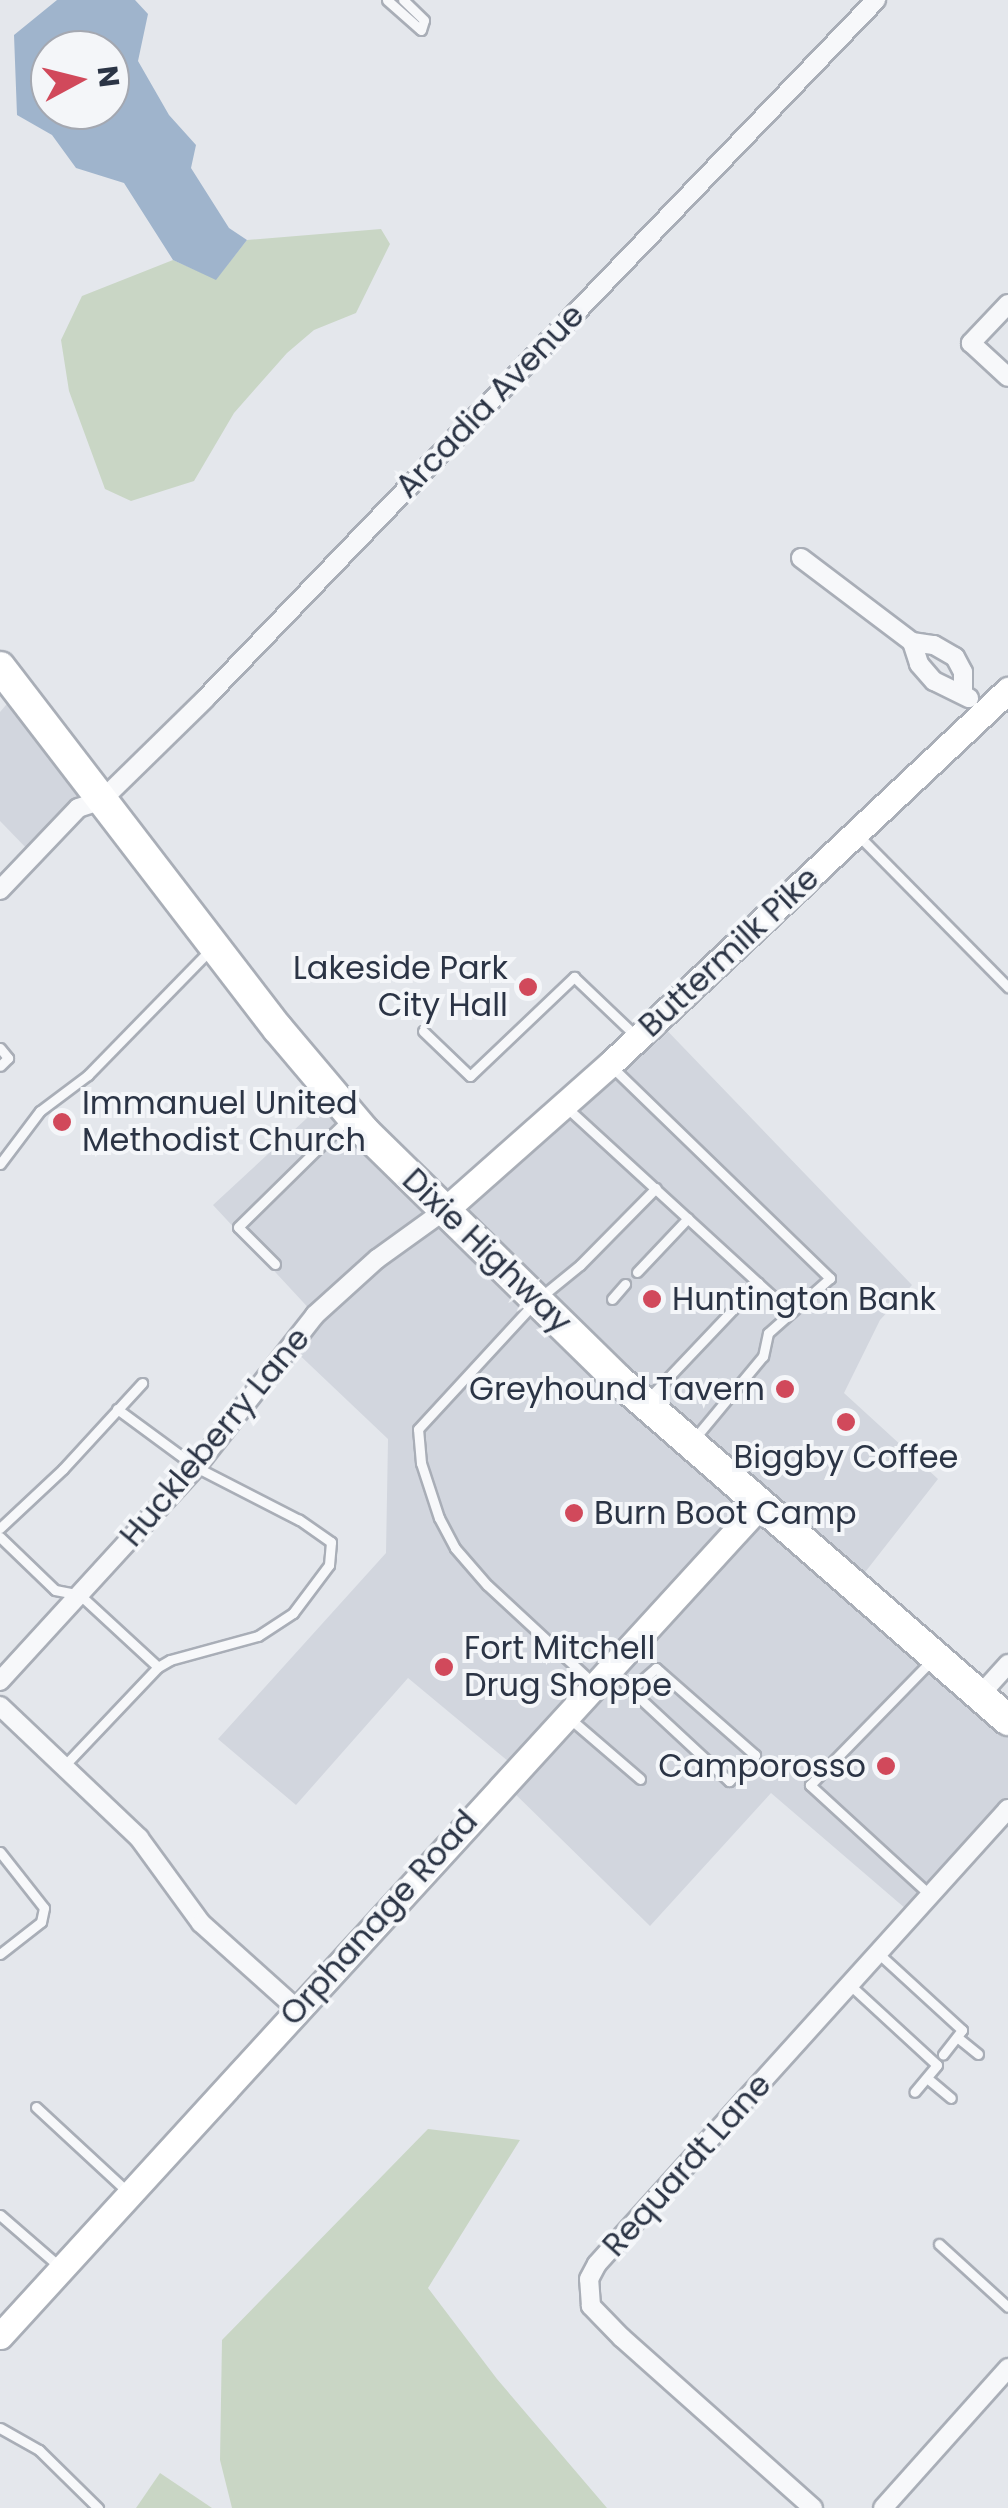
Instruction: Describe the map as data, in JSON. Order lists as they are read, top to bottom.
{
  "streets": {
    "main road": ["Buttermilk Pike", "Dixie Highway", "Orphanage Road"],
    "street": ["Arcadia Avenue", "Huckleberry Lane", "Requardt Lane"]
  },
  "crossings": [
    ["Arcadia Avenue", "Dixie Highway"],
    ["Buttermilk Pike", "Dixie Highway"],
    ["Buttermilk Pike", "Huckleberry Lane"],
    ["Dixie Highway", "Huckleberry Lane"],
    ["Dixie Highway", "Orphanage Road"]
  ],
  "places": [
    "Lakeside Park City Hall",
    "Immanuel United Methodist Church",
    "Huntington Bank",
    "Greyhound Tavern",
    "Biggby Coffee",
    "Burn Boot Camp",
    "Fort Mitchell Drug Shoppe",
    "Camporosso"
  ],
  "north": "right"
}
